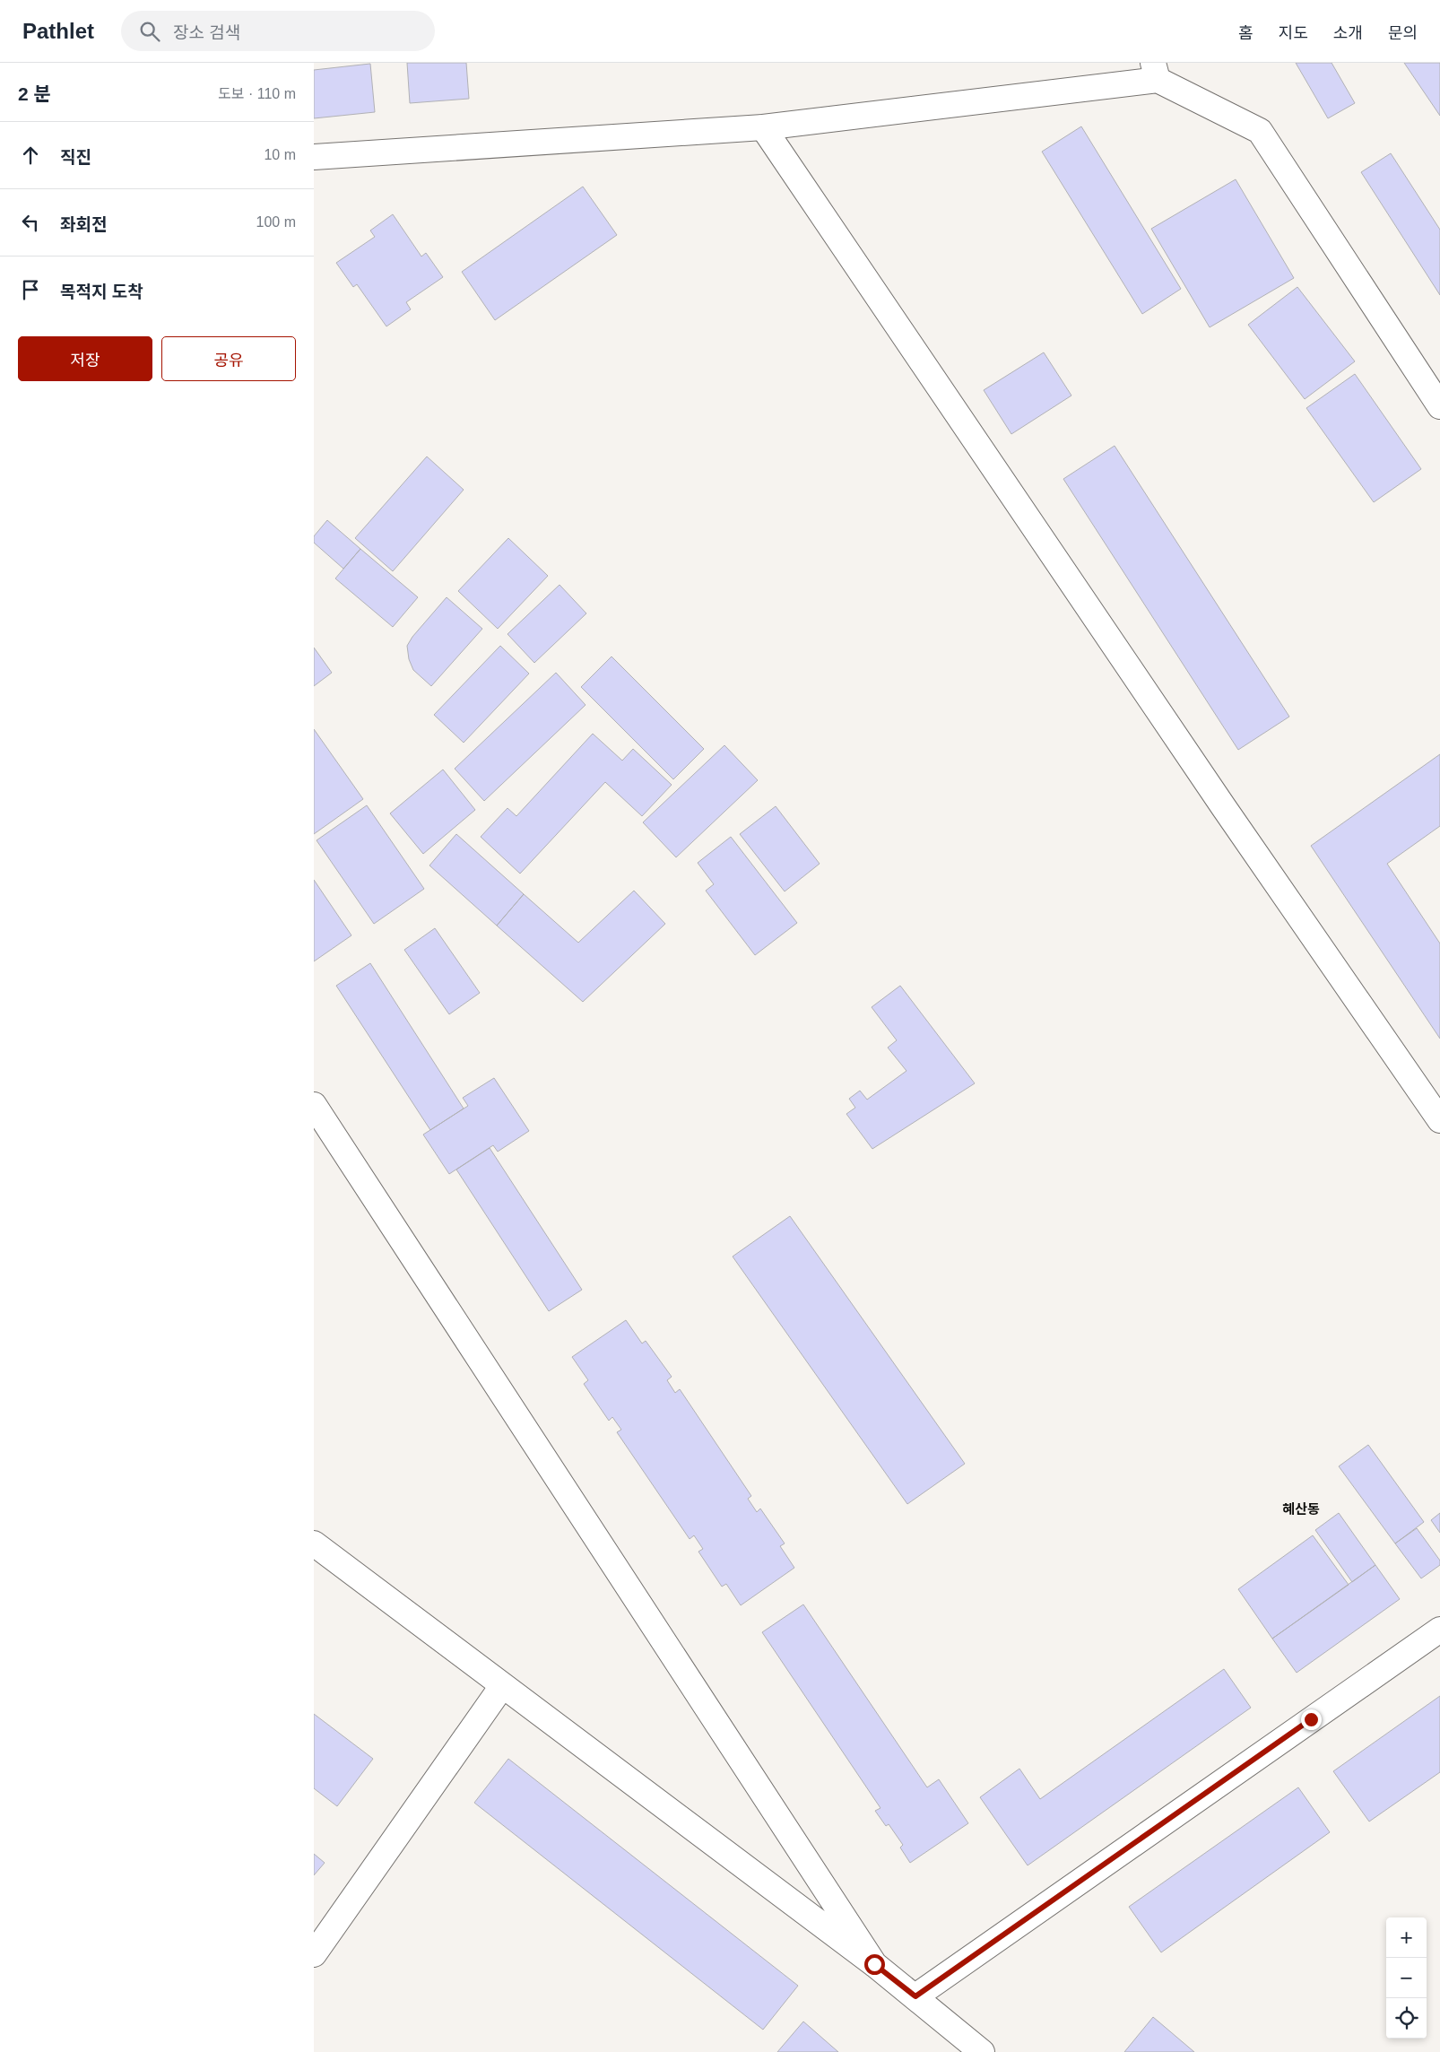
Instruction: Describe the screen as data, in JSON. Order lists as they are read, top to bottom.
{
  "districts": ["혜산동"],
  "page": {
    "header": "Pathlet",
    "search": "장소 검색",
    "nav": [
      "홈",
      "지도",
      "소개",
      "문의"
    ],
    "heading": ["2 분", "도보 · 110 m"],
    "list": [
      ["직진", "10 m"],
      ["좌회전", "100 m"],
      "목적지 도착"
    ],
    "buttons": ["저장", "공유"],
    "map_buttons": ["+", "−"]
  }
}
